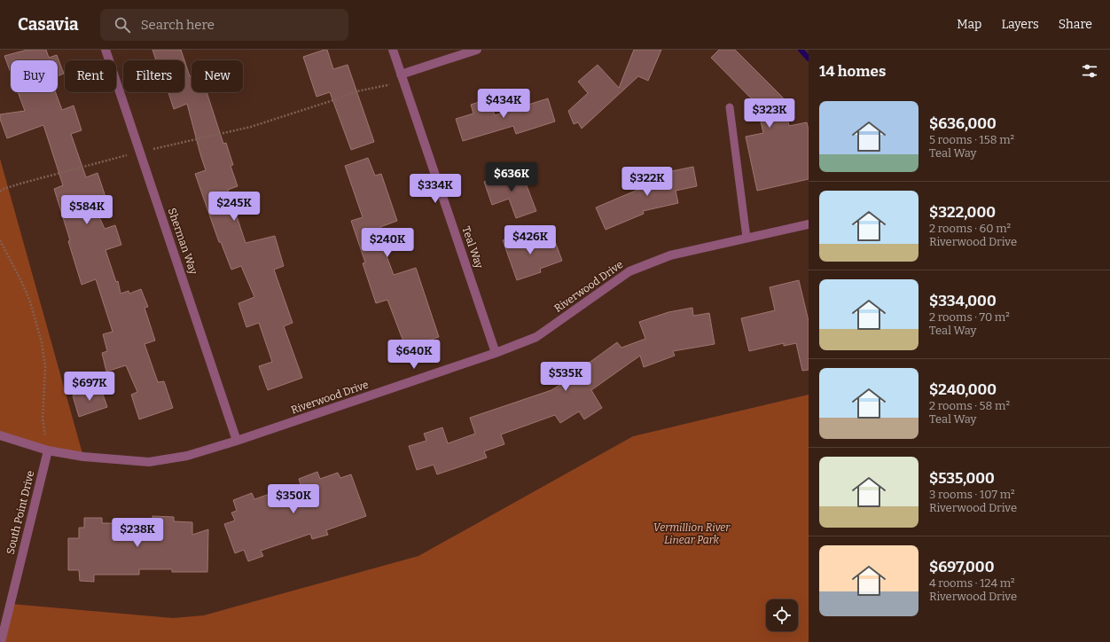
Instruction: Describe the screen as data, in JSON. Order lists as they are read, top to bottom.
{
  "streets": {
    "street": [
      "Sherman Way",
      "Teal Way",
      "Riverwood Drive",
      "South Point Drive"
    ]
  },
  "crossings": [
    ["Sherman Way", "Riverwood Drive"],
    ["Teal Way", "Riverwood Drive"],
    ["Riverwood Drive", "South Point Drive"]
  ],
  "parks": ["Vermillion River Linear Park"],
  "page": {
    "header": "Casavia",
    "search": "Search here",
    "nav": ["Map", "Layers", "Share"],
    "heading": "14 homes",
    "chip": [
      "Buy",
      "Rent",
      "Filters",
      "New"
    ],
    "price": [
      "$434K",
      "$323K",
      "$636K",
      "$322K",
      "$334K",
      "$245K",
      "$584K",
      "$426K",
      "$240K",
      "$640K",
      "$535K",
      "$697K",
      "$350K",
      "$238K"
    ],
    "list": [
      {
        "name": "$636,000",
        "note": "5 rooms · 158 m² · Teal Way"
      },
      {
        "name": "$322,000",
        "note": "2 rooms · 60 m² · Riverwood Drive"
      },
      {
        "name": "$334,000",
        "note": "2 rooms · 70 m² · Teal Way"
      },
      {
        "name": "$240,000",
        "note": "2 rooms · 58 m² · Teal Way"
      },
      {
        "name": "$535,000",
        "note": "3 rooms · 107 m² · Riverwood Drive"
      },
      {
        "name": "$697,000",
        "note": "4 rooms · 124 m² · Riverwood Drive"
      }
    ]
  }
}
